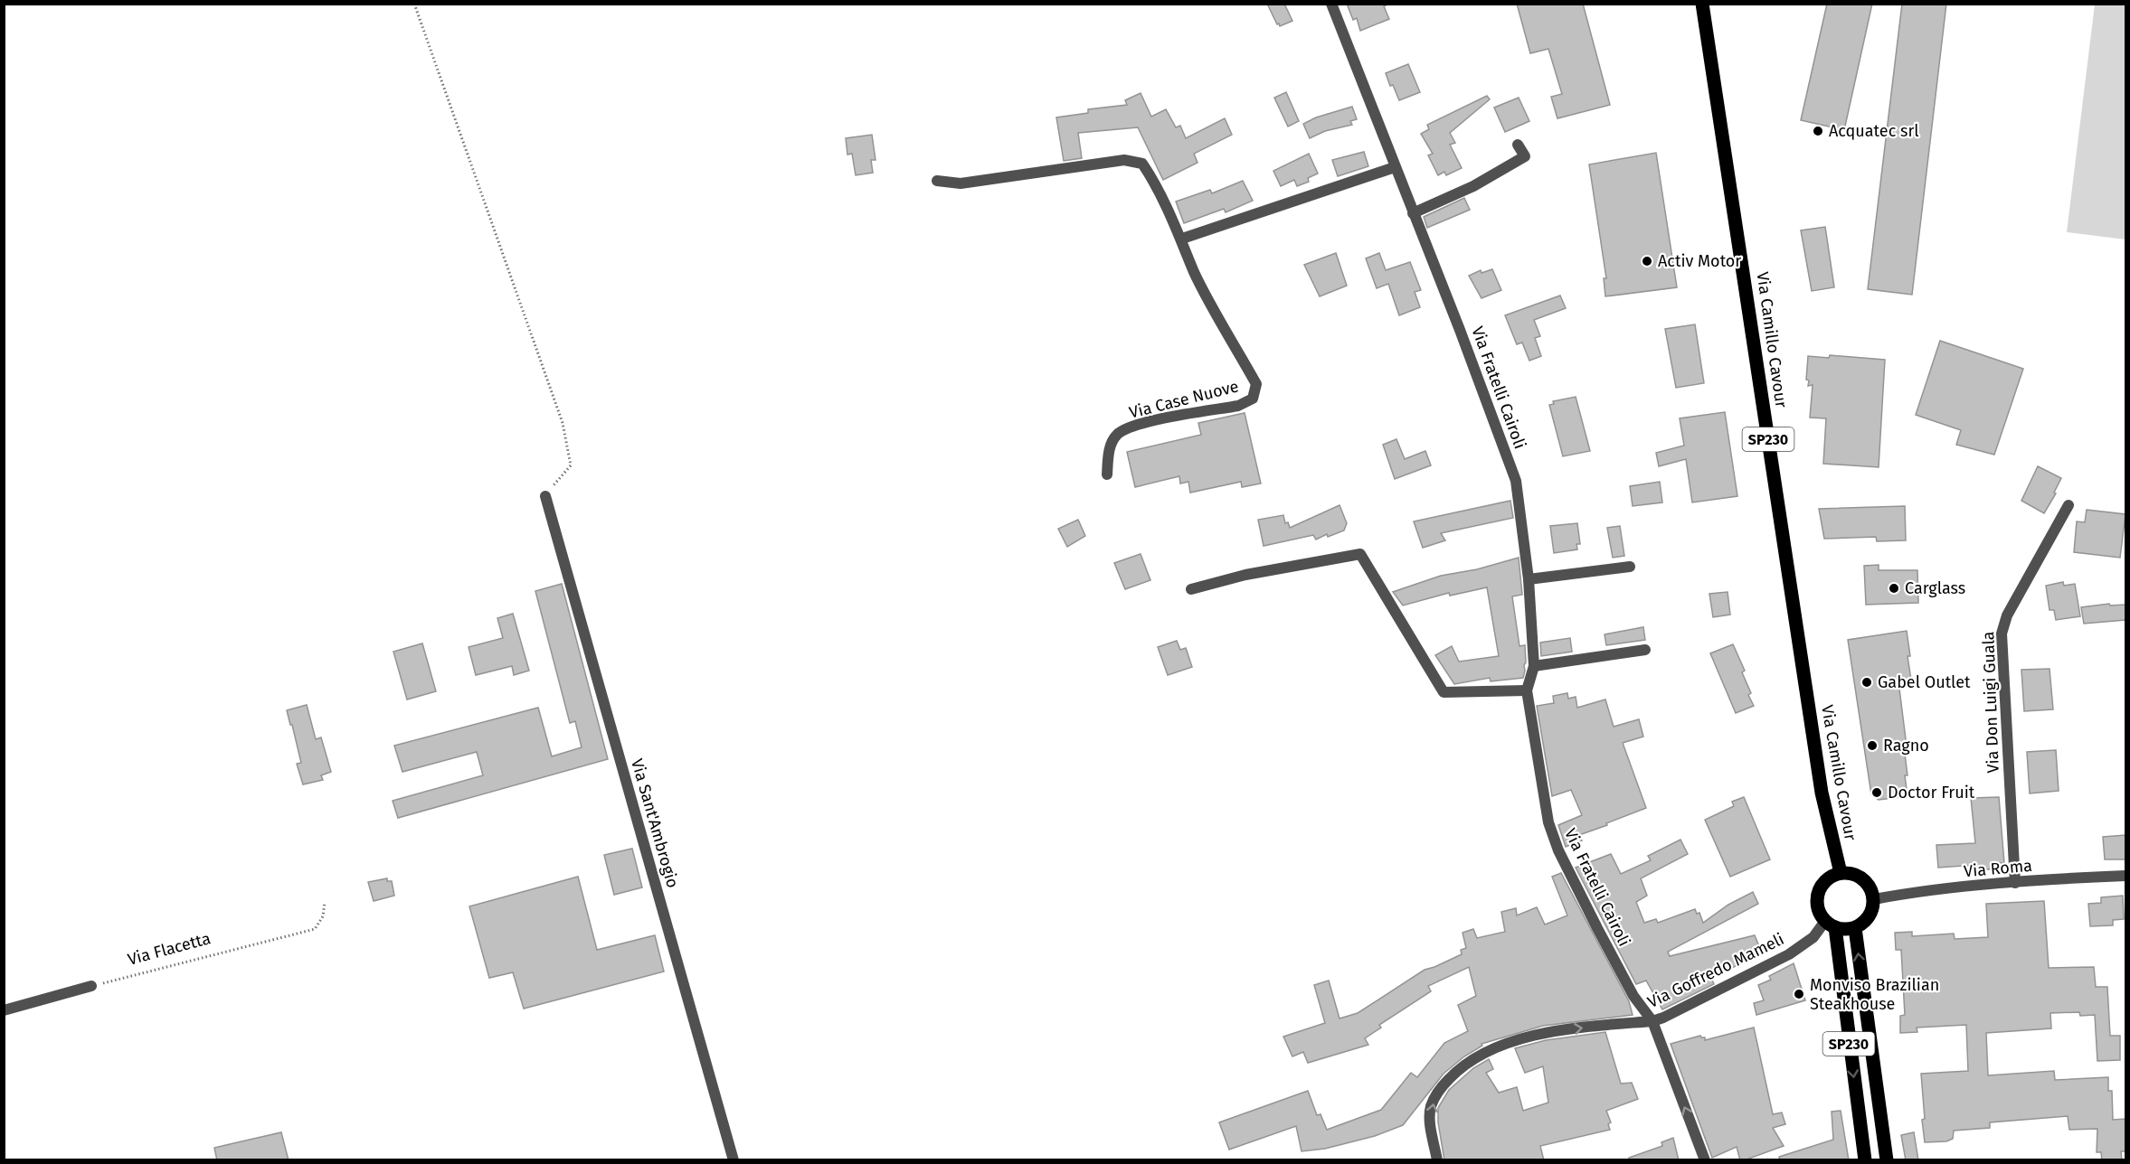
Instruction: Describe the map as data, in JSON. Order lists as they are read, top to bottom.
{
  "streets": {
    "main road": ["Via Camillo Cavour", "SP230"],
    "street": [
      "Via Fratelli Cairoli",
      "Via Case Nuove",
      "Via Don Luigi Guala",
      "Via Sant'Ambrogio",
      "Via Roma",
      "Via Goffredo Mameli"
    ],
    "path": ["Via Flacetta"]
  },
  "crossings": [
    ["Via Camillo Cavour", "SP230"],
    ["Via Camillo Cavour", "Via Roma"],
    ["Via Camillo Cavour", "Via Goffredo Mameli"],
    ["Via Fratelli Cairoli", "Via Goffredo Mameli"],
    ["SP230", "Via Roma"],
    ["SP230", "Via Goffredo Mameli"],
    ["Via Don Luigi Guala", "Via Roma"],
    ["Via Roma", "Via Goffredo Mameli"]
  ],
  "one_way": ["Via Goffredo Mameli"],
  "places": [
    "Acquatec srl",
    "Activ Motor",
    "Carglass",
    "Gabel Outlet",
    "Ragno",
    "Doctor Fruit",
    "Monviso Brazilian Steakhouse"
  ]
}
